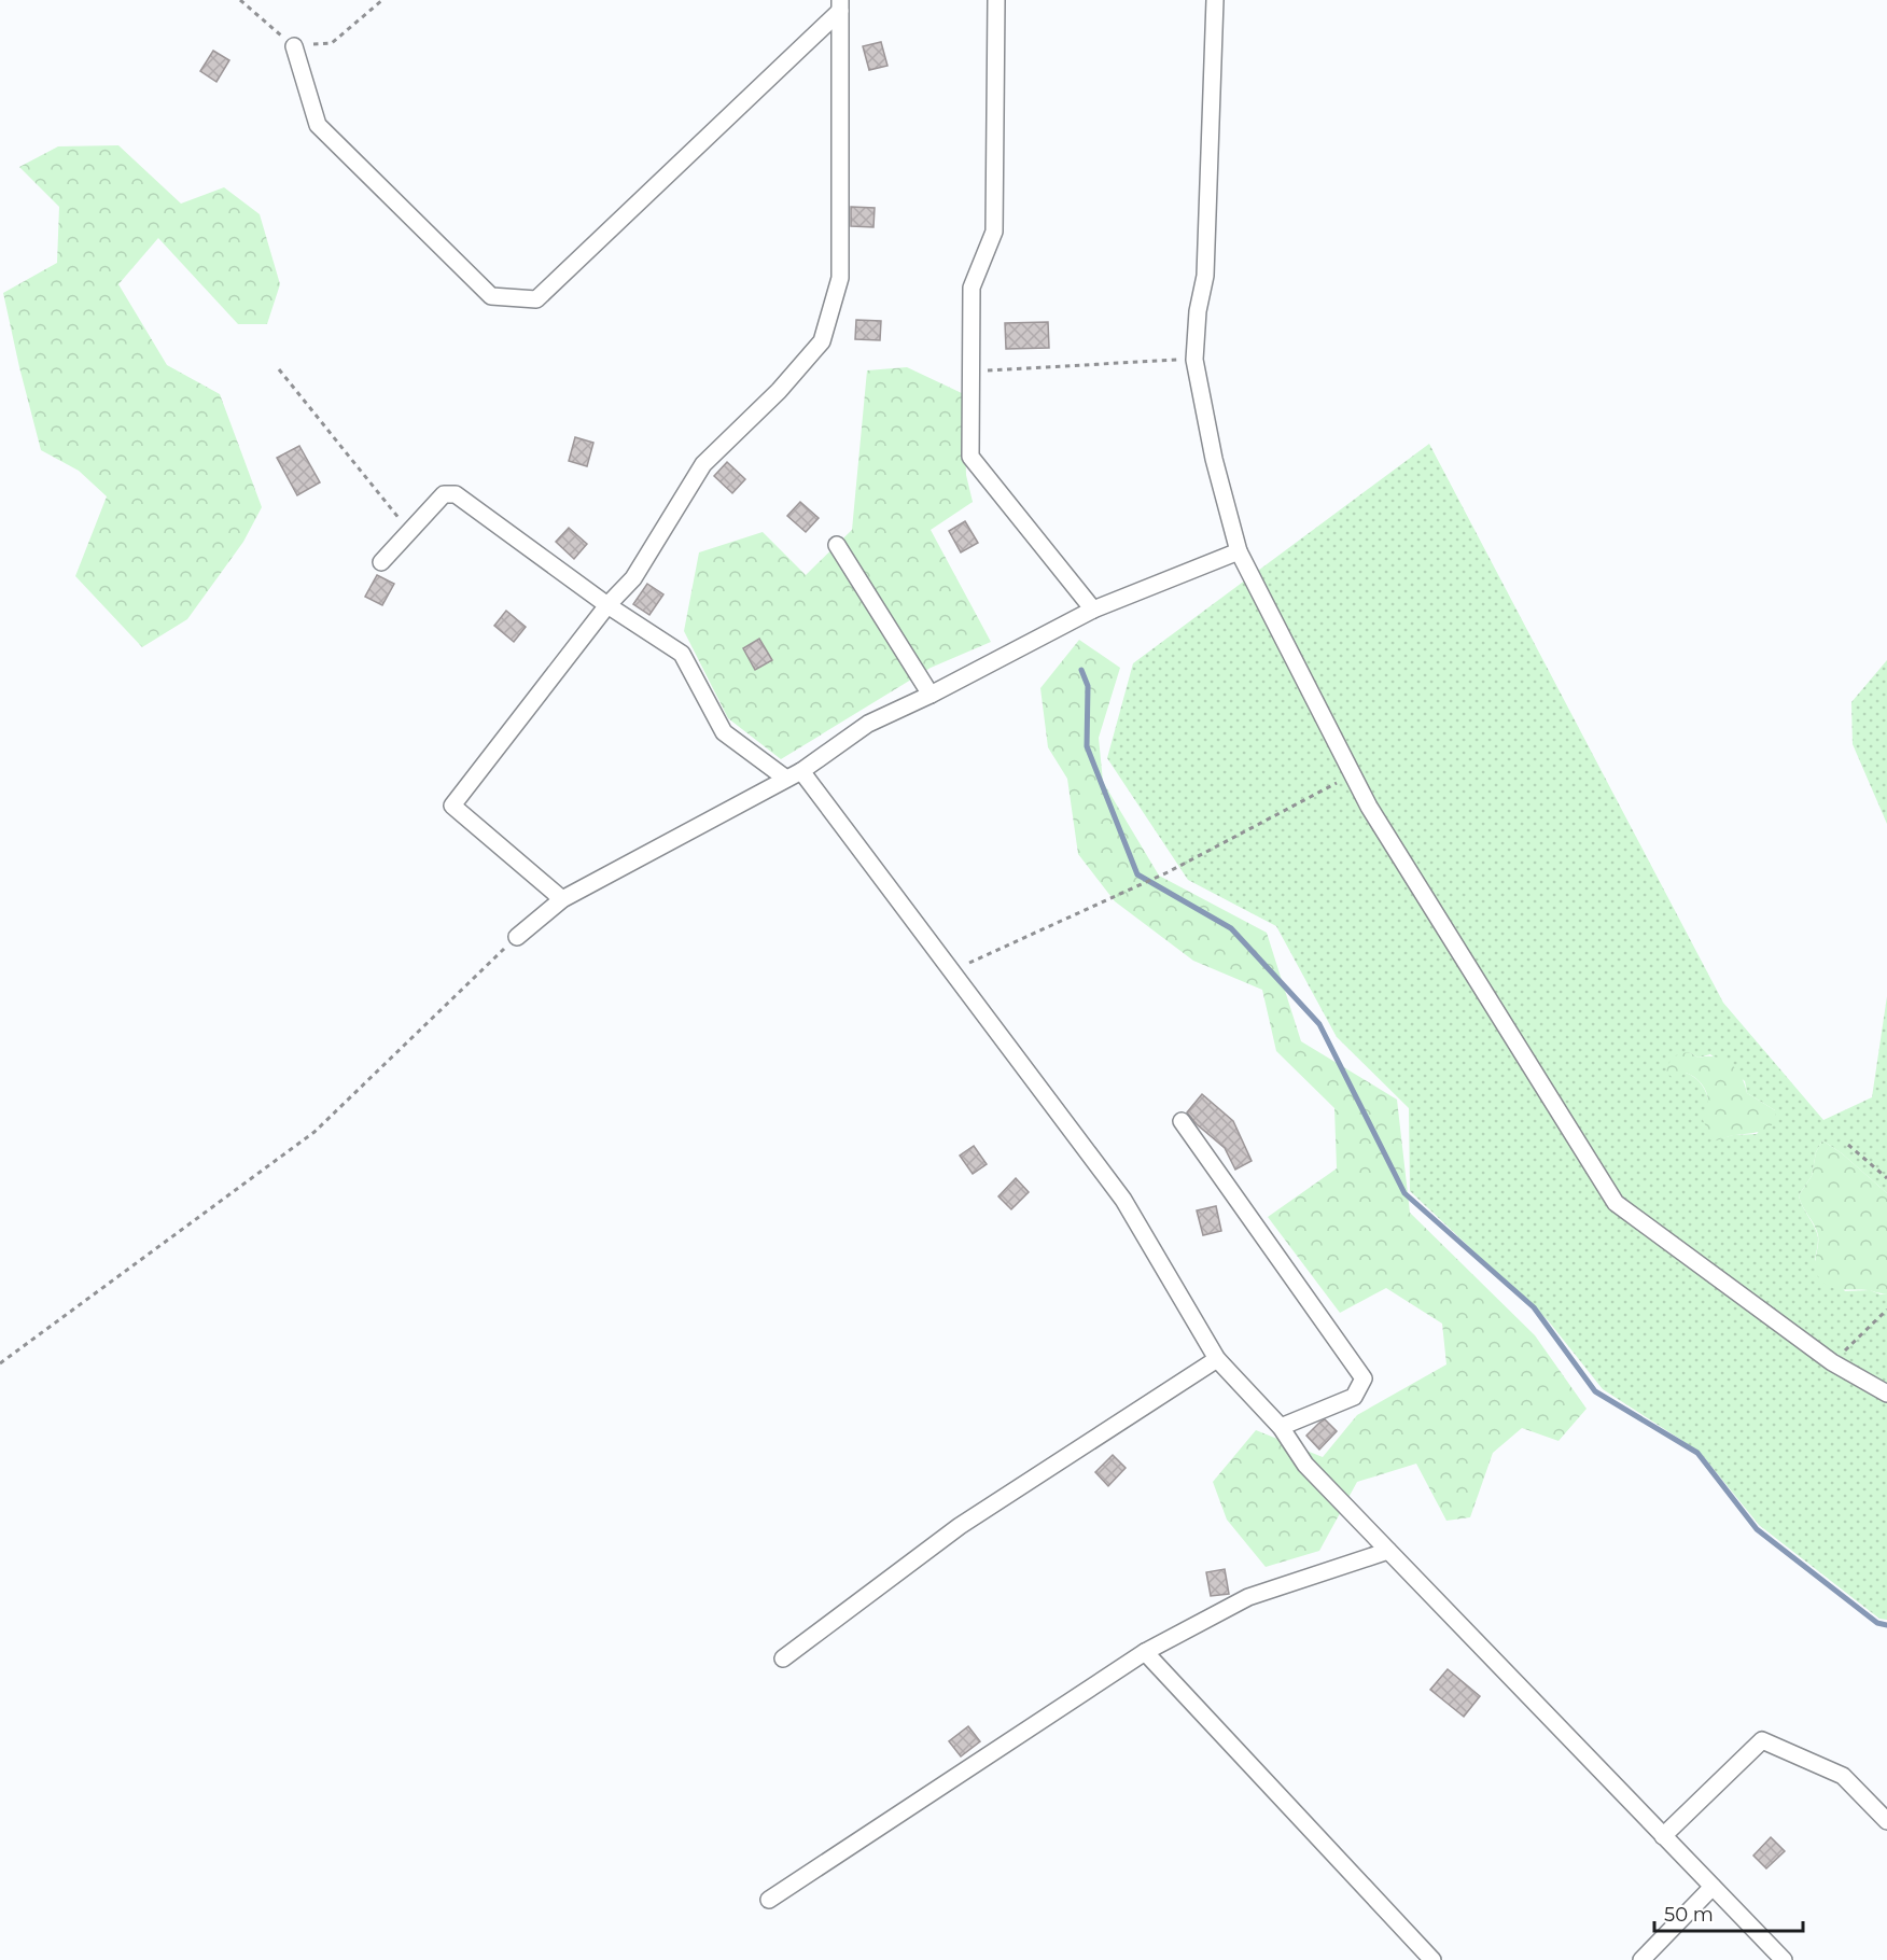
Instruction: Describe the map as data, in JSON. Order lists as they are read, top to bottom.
{
  "scale_bar": "50 m"
}
